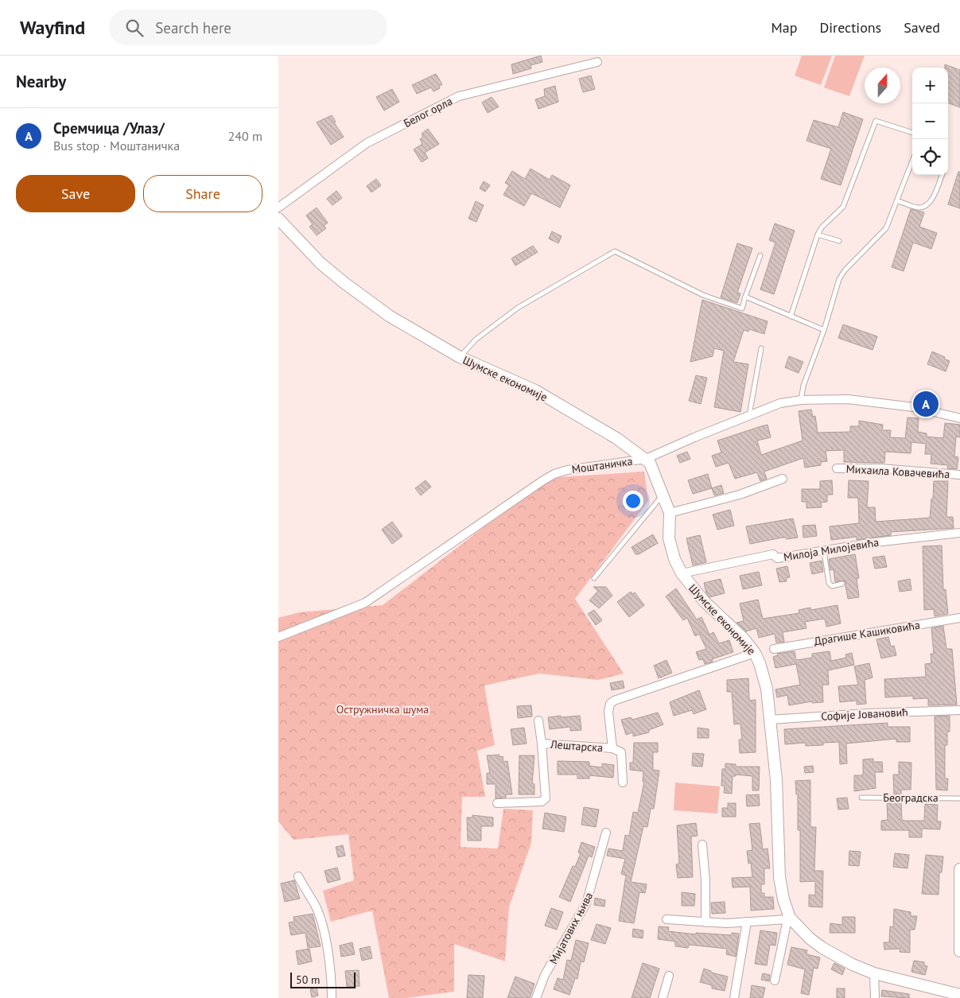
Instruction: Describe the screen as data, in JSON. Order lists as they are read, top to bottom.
{
  "streets": {
    "street": [
      "Белог орла",
      "Шумске економије",
      "Моштаничка",
      "Михаила Ковачевића",
      "Милоја Милојевића",
      "Драгише Кашиковића",
      "Софије Јовановић",
      "Лештарска",
      "Мијатових њива"
    ],
    "lane": ["Београдска"]
  },
  "crossings": [
    ["Шумске економије", "Моштаничка"],
    ["Шумске економије", "Милоја Милојевића"],
    ["Шумске економије", "Софије Јовановић"],
    ["Шумске економије", "Лештарска"]
  ],
  "parks": ["Остружничка шума"],
  "scale_bar": "50 m",
  "north": "top",
  "page": {
    "header": "Wayfind",
    "search": "Search here",
    "nav": ["Map", "Directions", "Saved"],
    "heading": "Nearby",
    "map_buttons": ["+", "−"],
    "list": [
      {
        "mark": "A",
        "name": "Сремчица /Улаз/",
        "note": "Bus stop · Моштаничка",
        "value": "240 m"
      }
    ],
    "buttons": ["Save", "Share"],
    "pins": "A",
    "scale": "50 m"
  }
}
